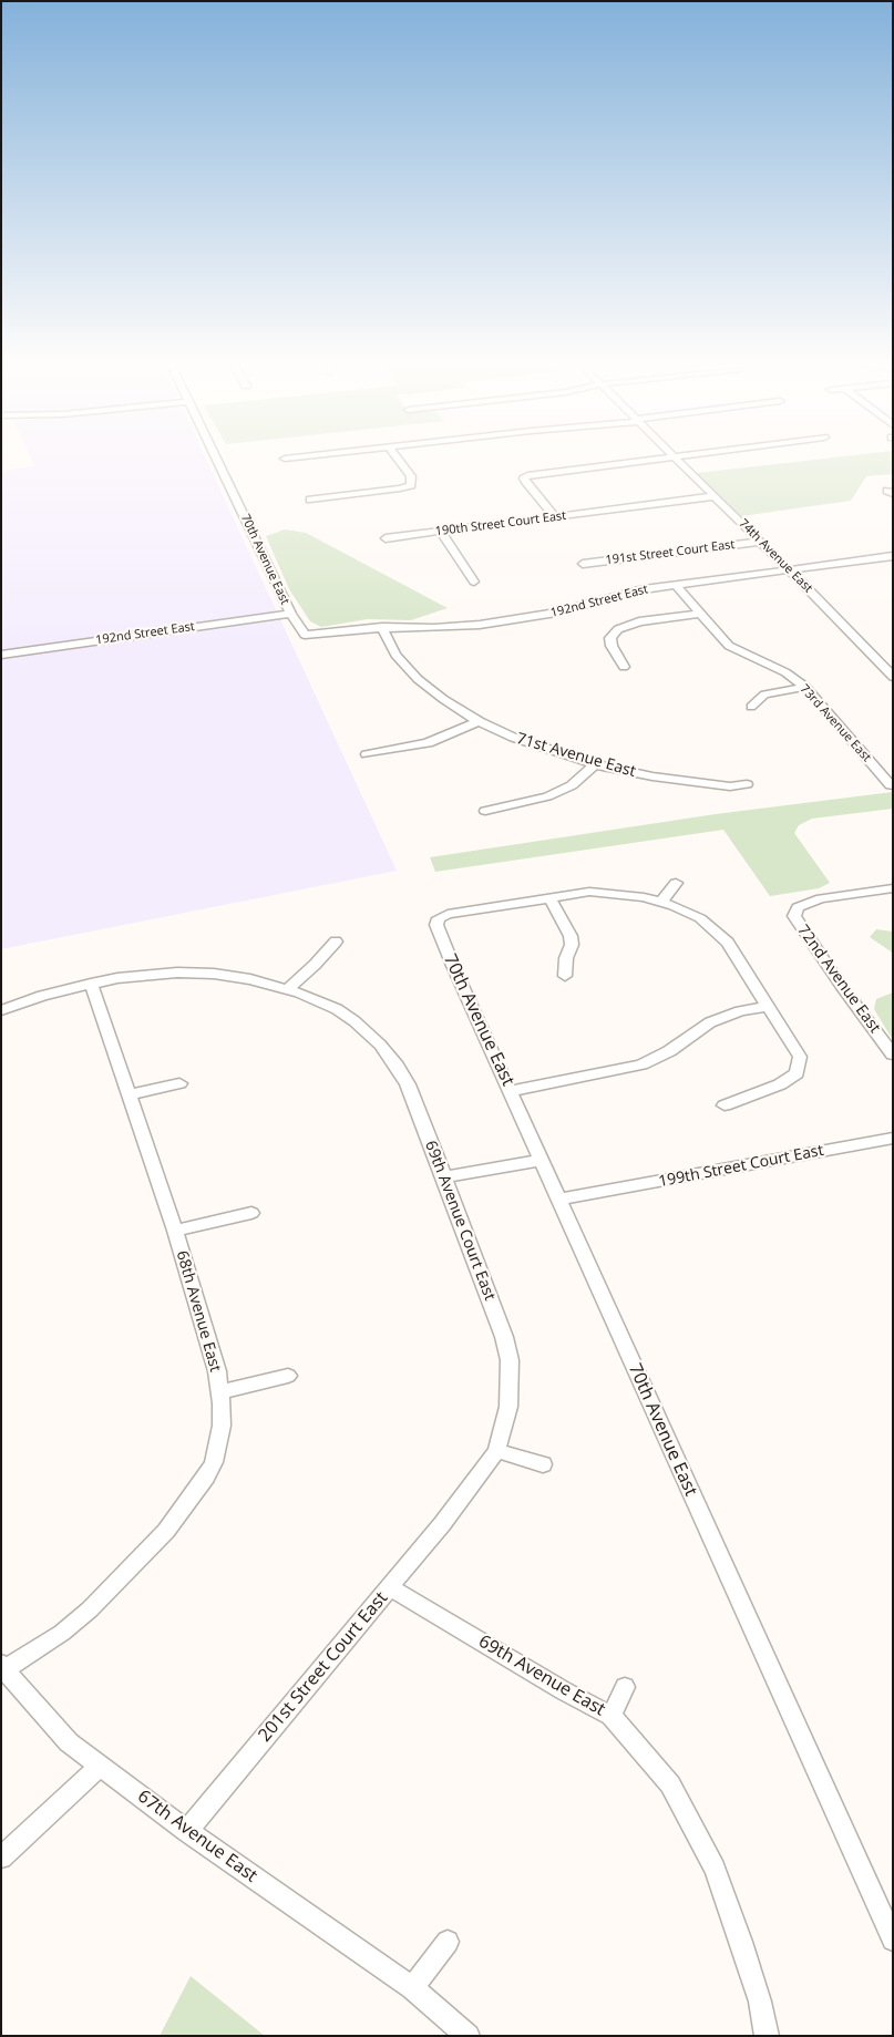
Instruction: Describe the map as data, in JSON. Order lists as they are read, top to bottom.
{
  "streets": {
    "street": [
      "190th Street Court East",
      "191st Street Court East",
      "74th Avenue East",
      "70th Avenue East",
      "192nd Street East",
      "73rd Avenue East",
      "71st Avenue East",
      "72nd Avenue East",
      "199th Street Court East",
      "69th Avenue Court East",
      "68th Avenue East",
      "201st Street Court East",
      "69th Avenue East",
      "67th Avenue East"
    ]
  },
  "crossings": [
    ["190th Street Court East", "74th Avenue East"],
    ["191st Street Court East", "74th Avenue East"],
    ["74th Avenue East", "192nd Street East"],
    ["70th Avenue East", "192nd Street East"],
    ["70th Avenue East", "199th Street Court East"],
    ["192nd Street East", "73rd Avenue East"],
    ["192nd Street East", "71st Avenue East"],
    ["69th Avenue Court East", "68th Avenue East"],
    ["69th Avenue Court East", "201st Street Court East"],
    ["68th Avenue East", "67th Avenue East"],
    ["201st Street Court East", "69th Avenue East"],
    ["201st Street Court East", "67th Avenue East"]
  ]
}
